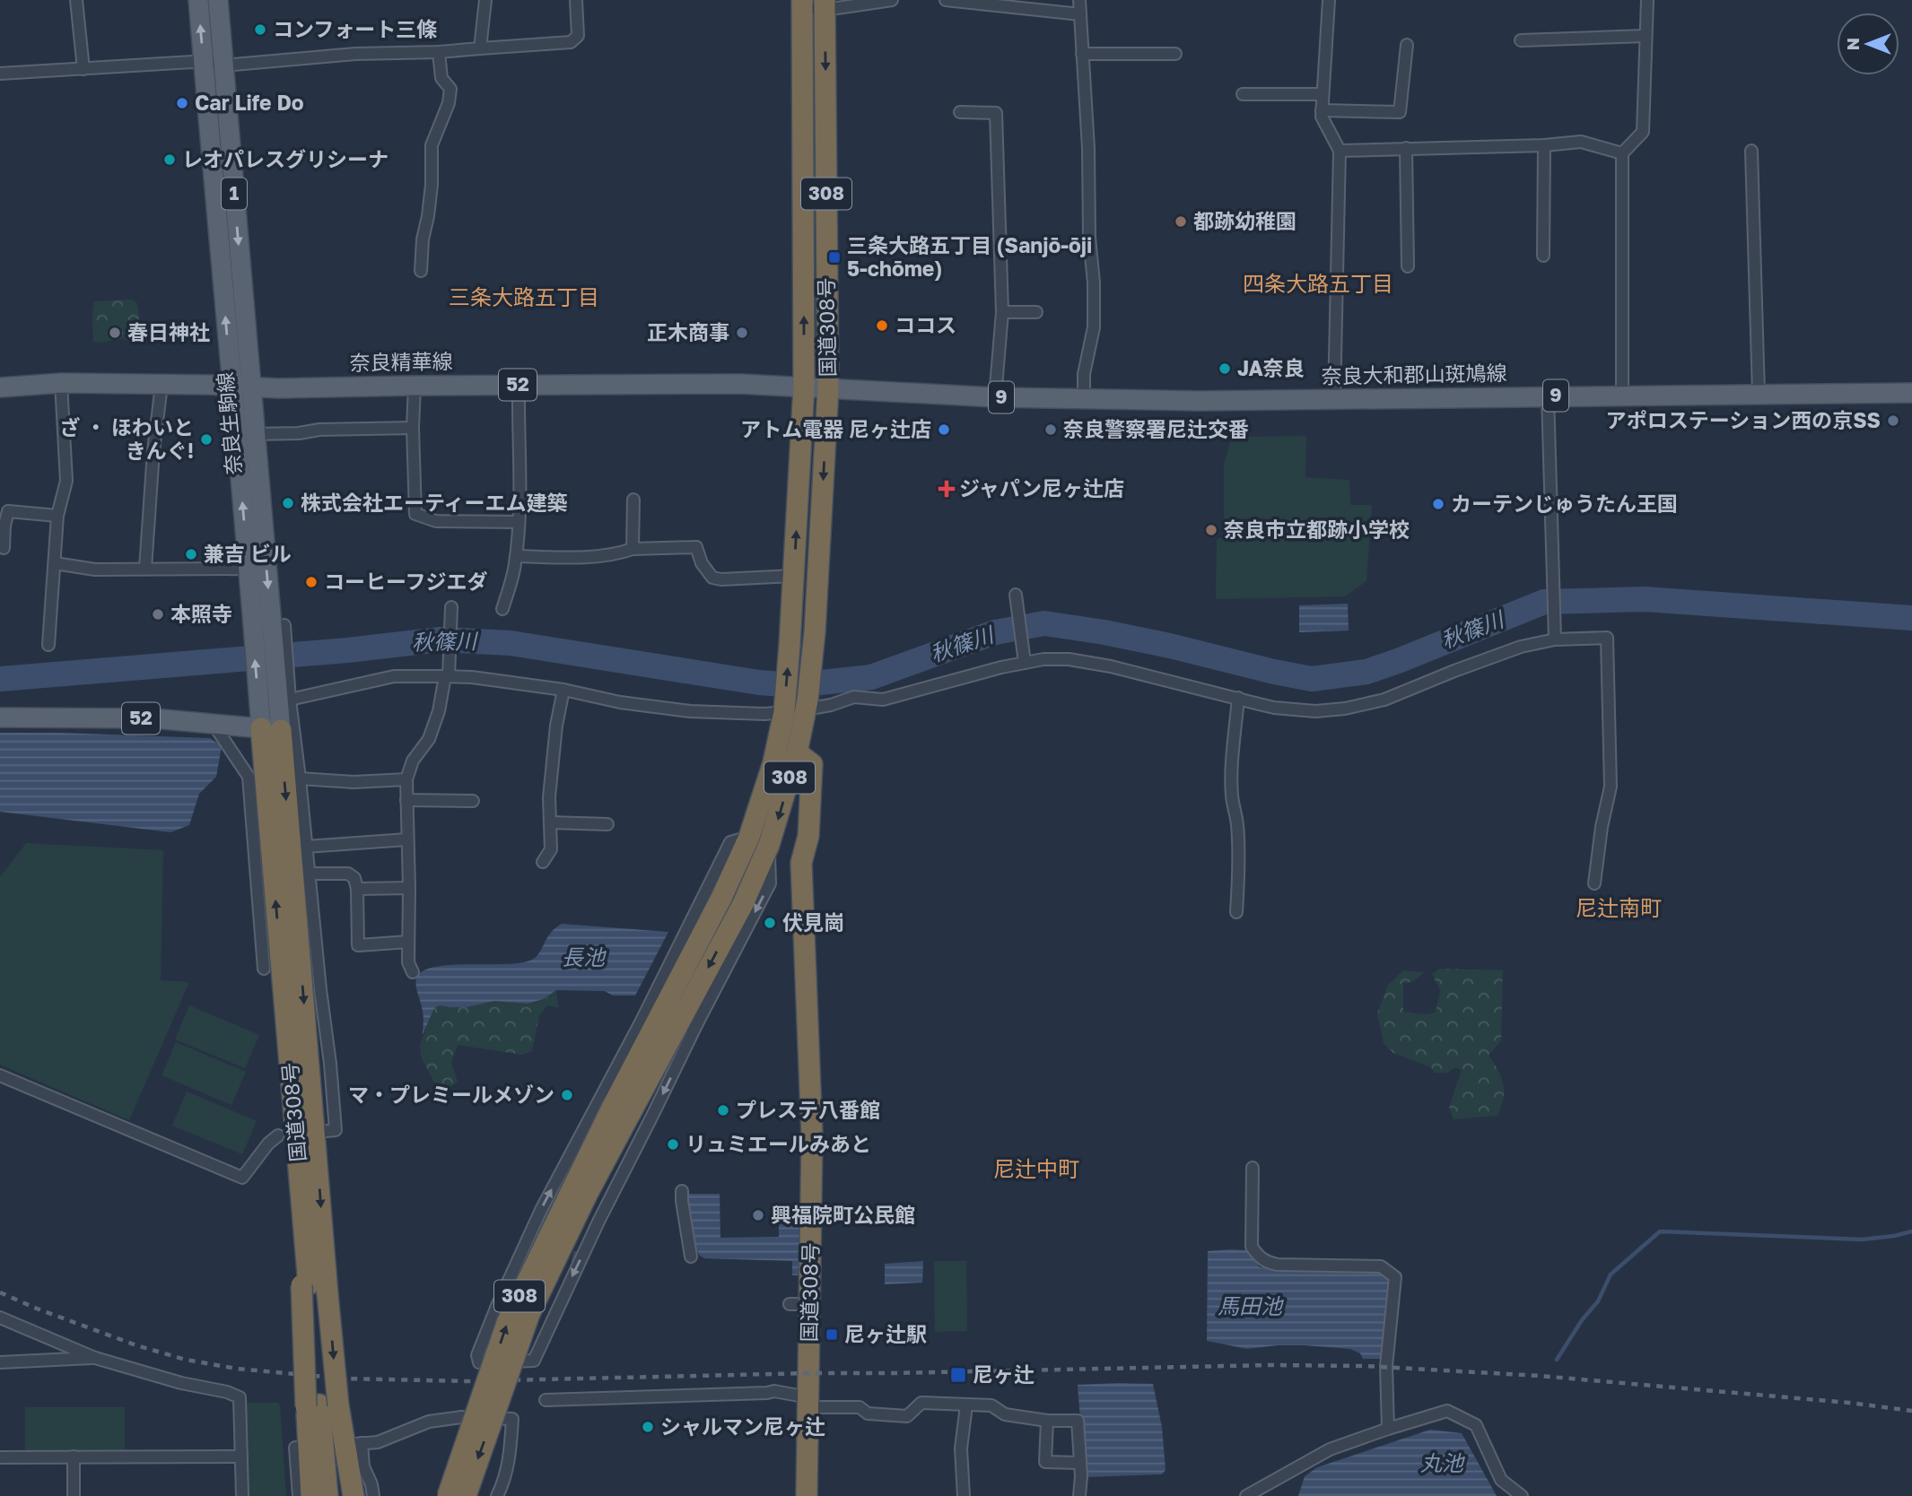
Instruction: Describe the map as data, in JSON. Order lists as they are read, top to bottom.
{
  "streets": {
    "highway": ["308", "国道308号"],
    "main road": [
      "1",
      "奈良精華線",
      "奈良大和郡山斑鳩線",
      "52",
      "9",
      "奈良生駒線"
    ]
  },
  "crossings": [
    ["308", "国道308号"],
    ["国道308号", "奈良精華線"],
    ["国道308号", "奈良大和郡山斑鳩線"],
    ["国道308号", "52"],
    ["国道308号", "奈良生駒線"],
    ["奈良精華線", "奈良大和郡山斑鳩線"],
    ["奈良精華線", "奈良生駒線"],
    ["52", "奈良生駒線"]
  ],
  "districts": [
    "四条大路五丁目",
    "三条大路五丁目",
    "尼辻南町",
    "尼辻中町"
  ],
  "water": [
    "秋篠川",
    "長池",
    "馬田池",
    "丸池"
  ],
  "places": {
    "other": [
      "コンフォート三條",
      "Car Life Do",
      "レオパレスグリシーナ",
      "都跡幼稚園",
      "ココス",
      "春日神社",
      "正木商事",
      "JA奈良",
      "アポロステーション西の京SS",
      "アトム電器 尼ヶ辻店",
      "奈良警察署尼辻交番",
      "ざ ・ ほわいと きんぐ!",
      "株式会社エーティーエム建築",
      "カーテンじゅうたん王国",
      "奈良市立都跡小学校",
      "兼吉 ビル",
      "コーヒーフジエダ",
      "本照寺",
      "伏見崗",
      "マ・プレミールメゾン",
      "プレステ八番館",
      "リュミエールみあと",
      "興福院町公民館",
      "シャルマン尼ヶ辻"
    ],
    "transit": ["三条大路五丁目 (Sanjō-ōji 5-chōme)", "尼ヶ辻駅", "尼ヶ辻"],
    "health": ["ジャパン尼ヶ辻店"]
  },
  "north": "left"
}
